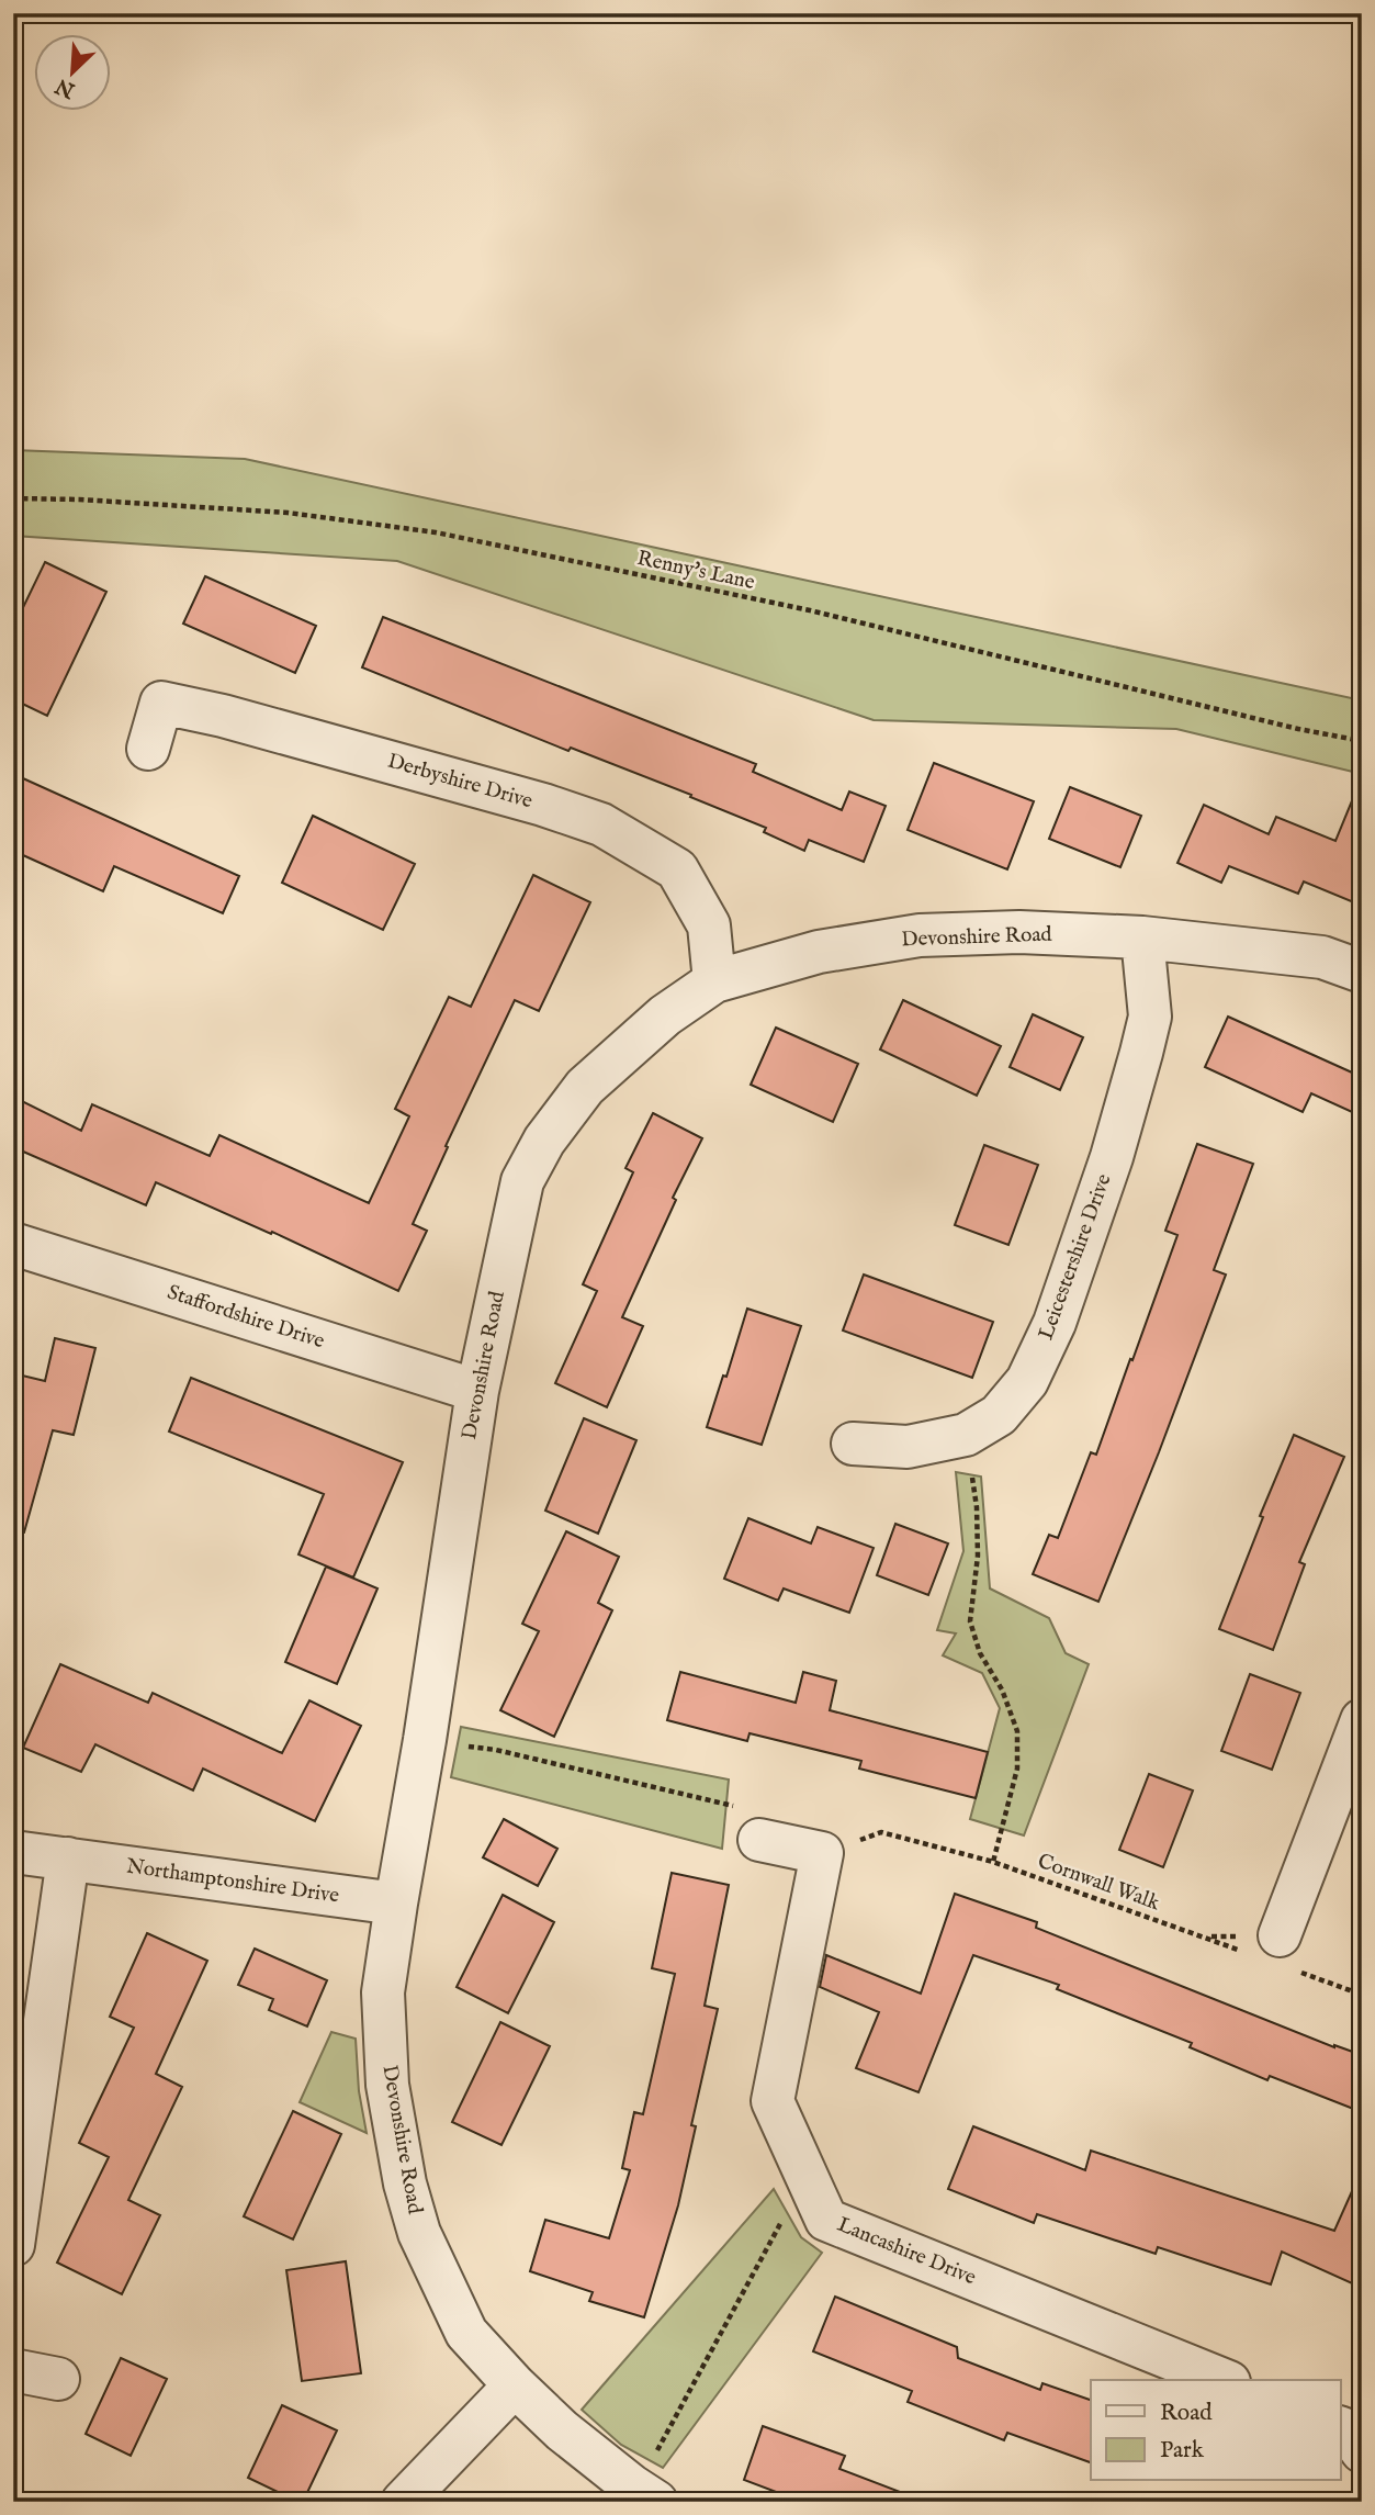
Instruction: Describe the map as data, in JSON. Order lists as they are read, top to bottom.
{
  "streets": {
    "street": [
      "Derbyshire Drive",
      "Devonshire Road",
      "Leicestershire Drive",
      "Staffordshire Drive",
      "Northamptonshire Drive",
      "Lancashire Drive"
    ],
    "path": ["Renny's Lane", "Cornwall Walk"]
  },
  "crossings": [
    ["Derbyshire Drive", "Devonshire Road"],
    ["Devonshire Road", "Leicestershire Drive"],
    ["Devonshire Road", "Staffordshire Drive"],
    ["Devonshire Road", "Northamptonshire Drive"],
    ["Cornwall Walk", "Lancashire Drive"]
  ],
  "legend": ["Road", "Park"],
  "north": "bottom left"
}
